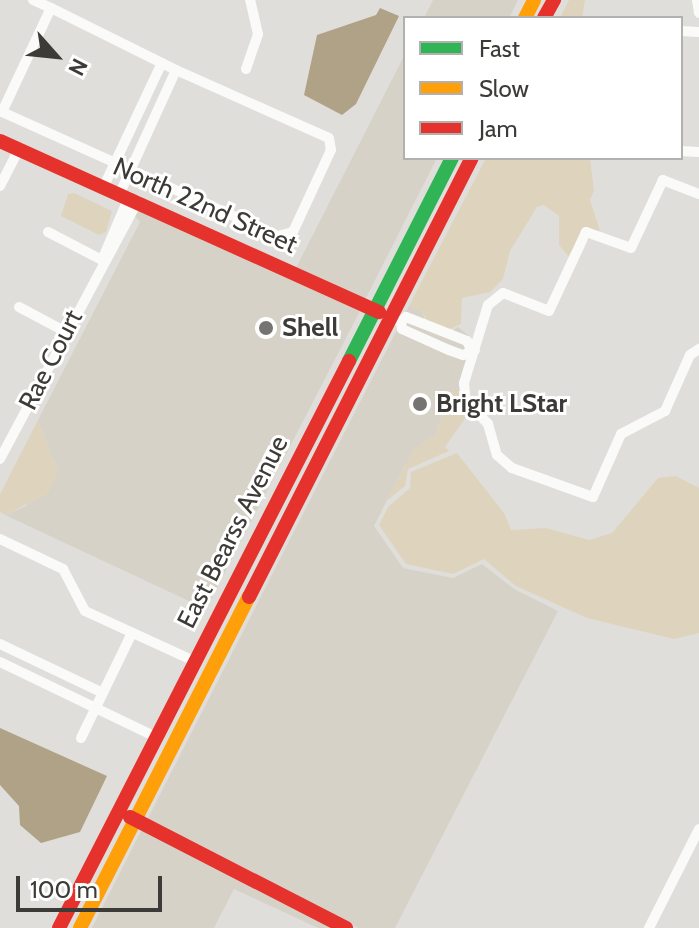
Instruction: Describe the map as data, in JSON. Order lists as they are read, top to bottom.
{
  "streets": {
    "main road": ["North 22nd Street", "East Bearss Avenue"],
    "street": ["Rae Court"]
  },
  "crossings": [
    ["North 22nd Street", "Rae Court"],
    ["North 22nd Street", "East Bearss Avenue"]
  ],
  "places": ["Shell", "Bright LStar"],
  "legend": ["Fast", "Slow", "Jam"],
  "scale_bar": "100 m",
  "north": "bottom right"
}
